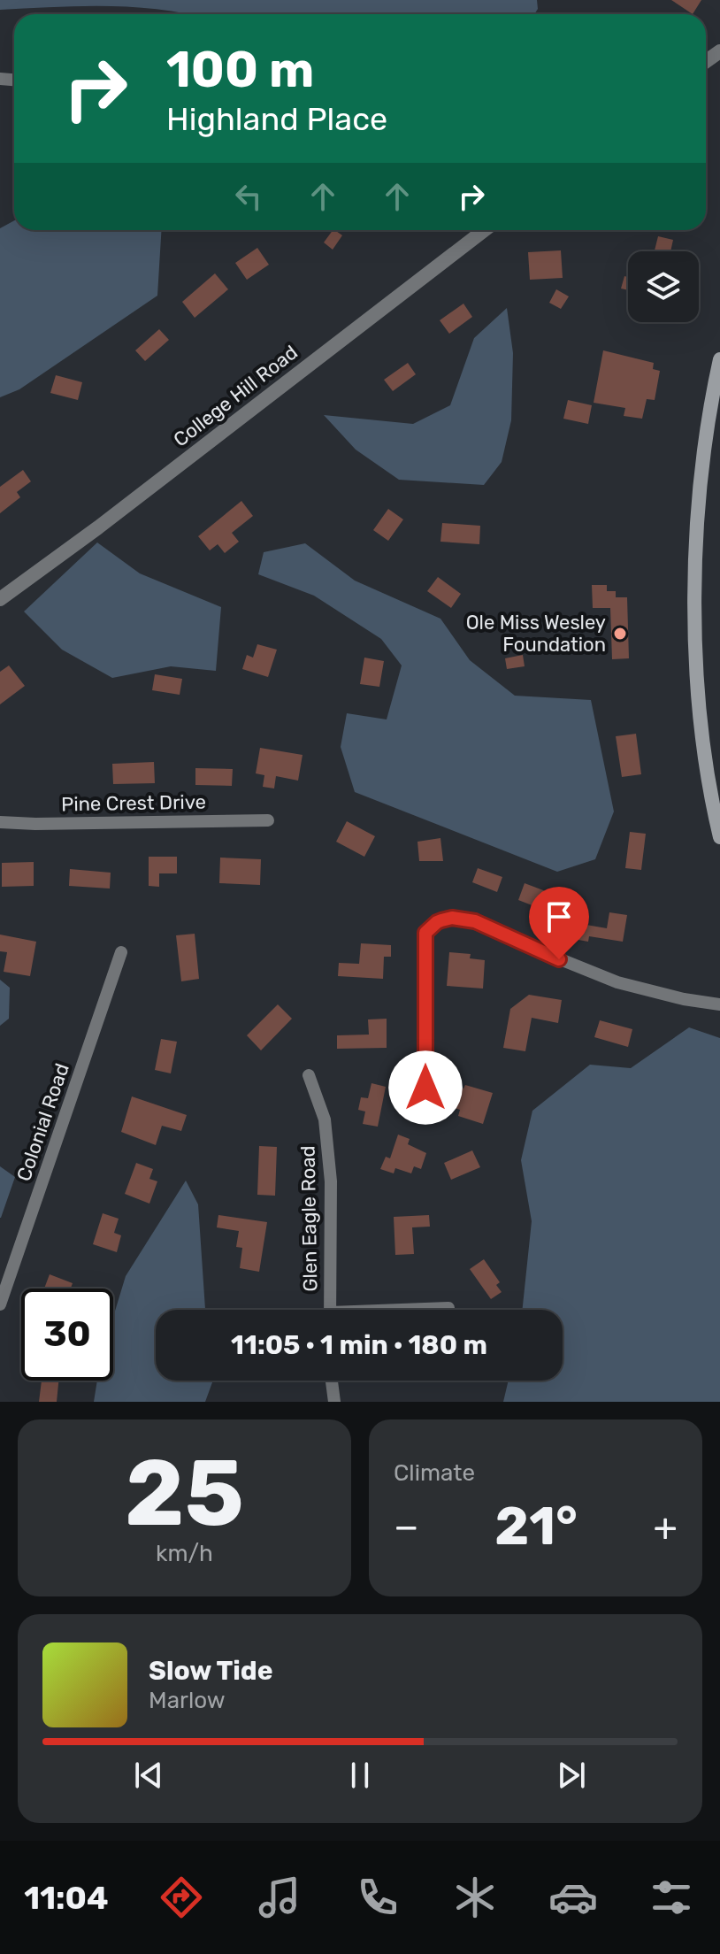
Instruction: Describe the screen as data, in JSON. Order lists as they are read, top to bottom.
{
  "streets": {
    "street": [
      "College Hill Road",
      "Pine Crest Drive",
      "Colonial Road",
      "Glen Eagle Road"
    ]
  },
  "places": ["Ole Miss Wesley Foundation"],
  "page": {
    "turn": ["100 m", "Highland Place"],
    "limit": "30",
    "trip": "11:05 · 1 min · 180 m",
    "tile": [
      ["25", "km/h"],
      "Climate"
    ],
    "heat": ["−", "21°", "+"],
    "song": ["Slow Tide", "Marlow"],
    "tabs": "11:04"
  }
}
